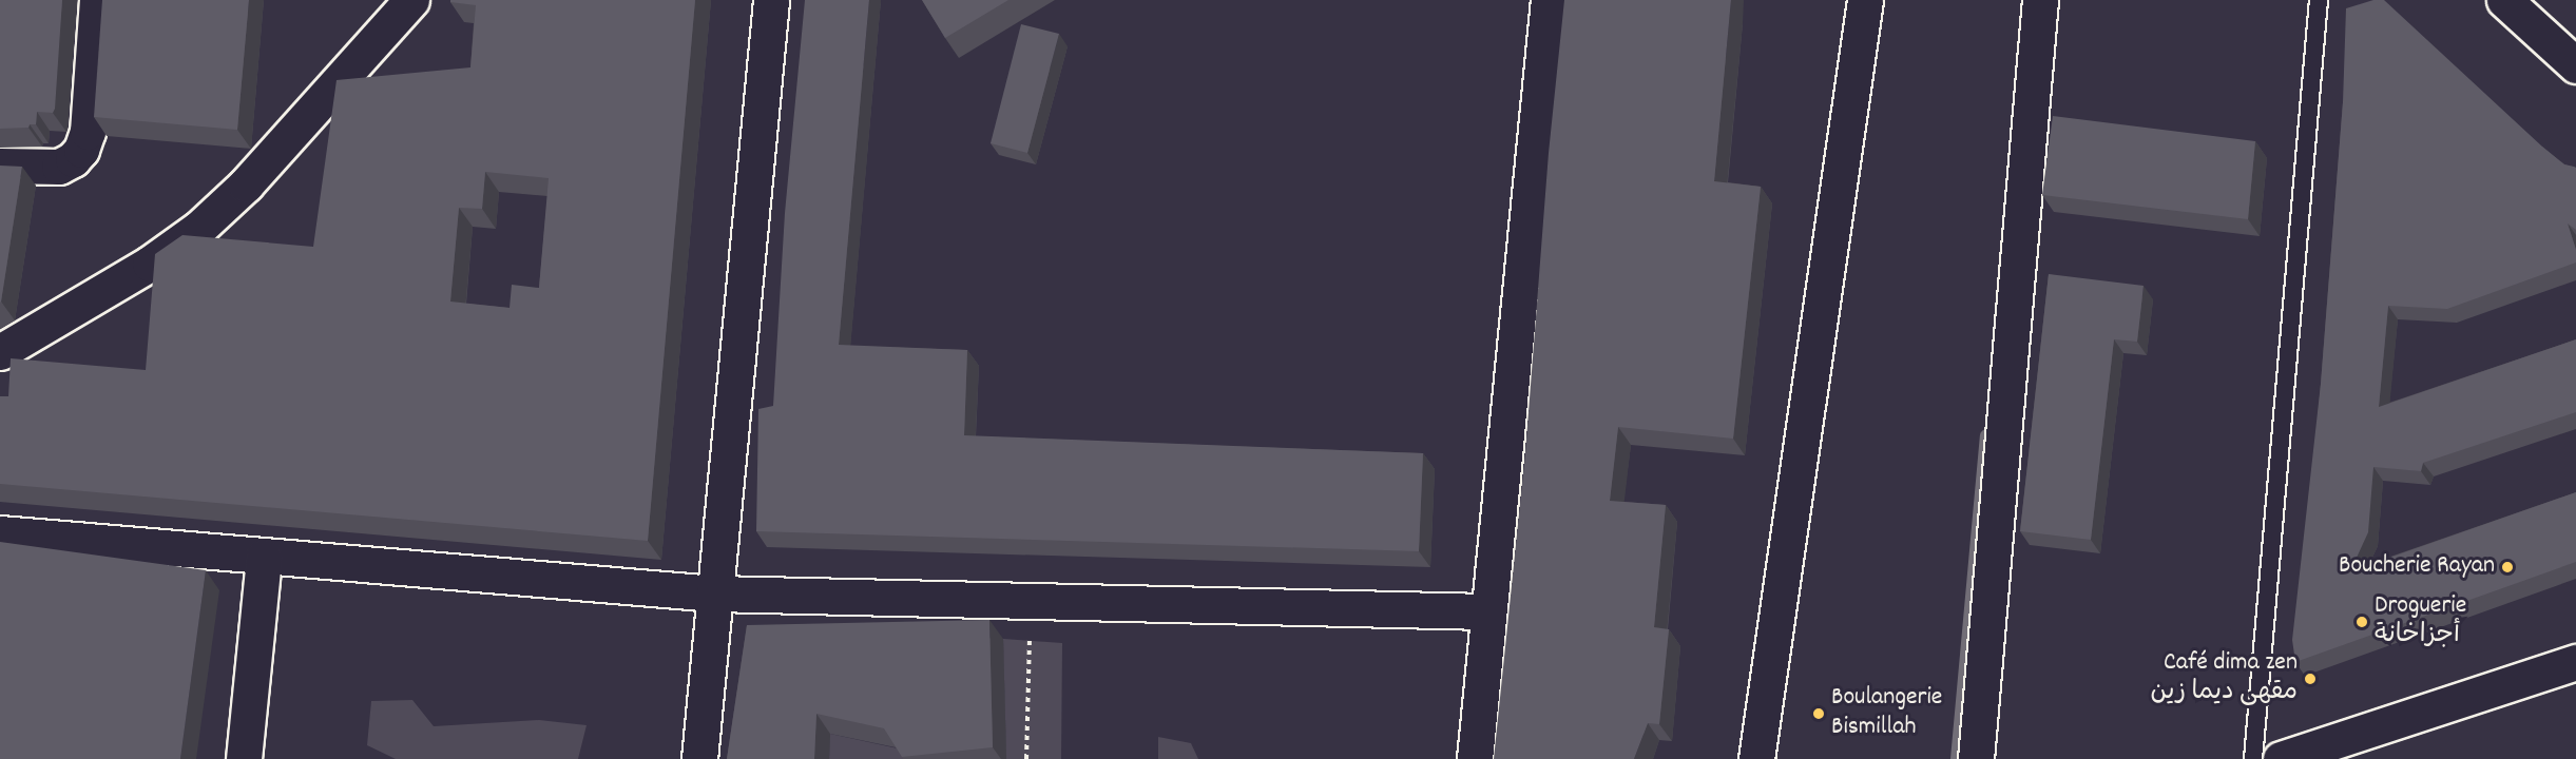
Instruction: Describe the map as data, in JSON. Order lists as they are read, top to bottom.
{
  "places": [
    "Boucherie Rayan",
    "Droguerie أجزاخانة",
    "Café dima zen مقهى ديما زين",
    "Boulangerie Bismillah"
  ]
}
